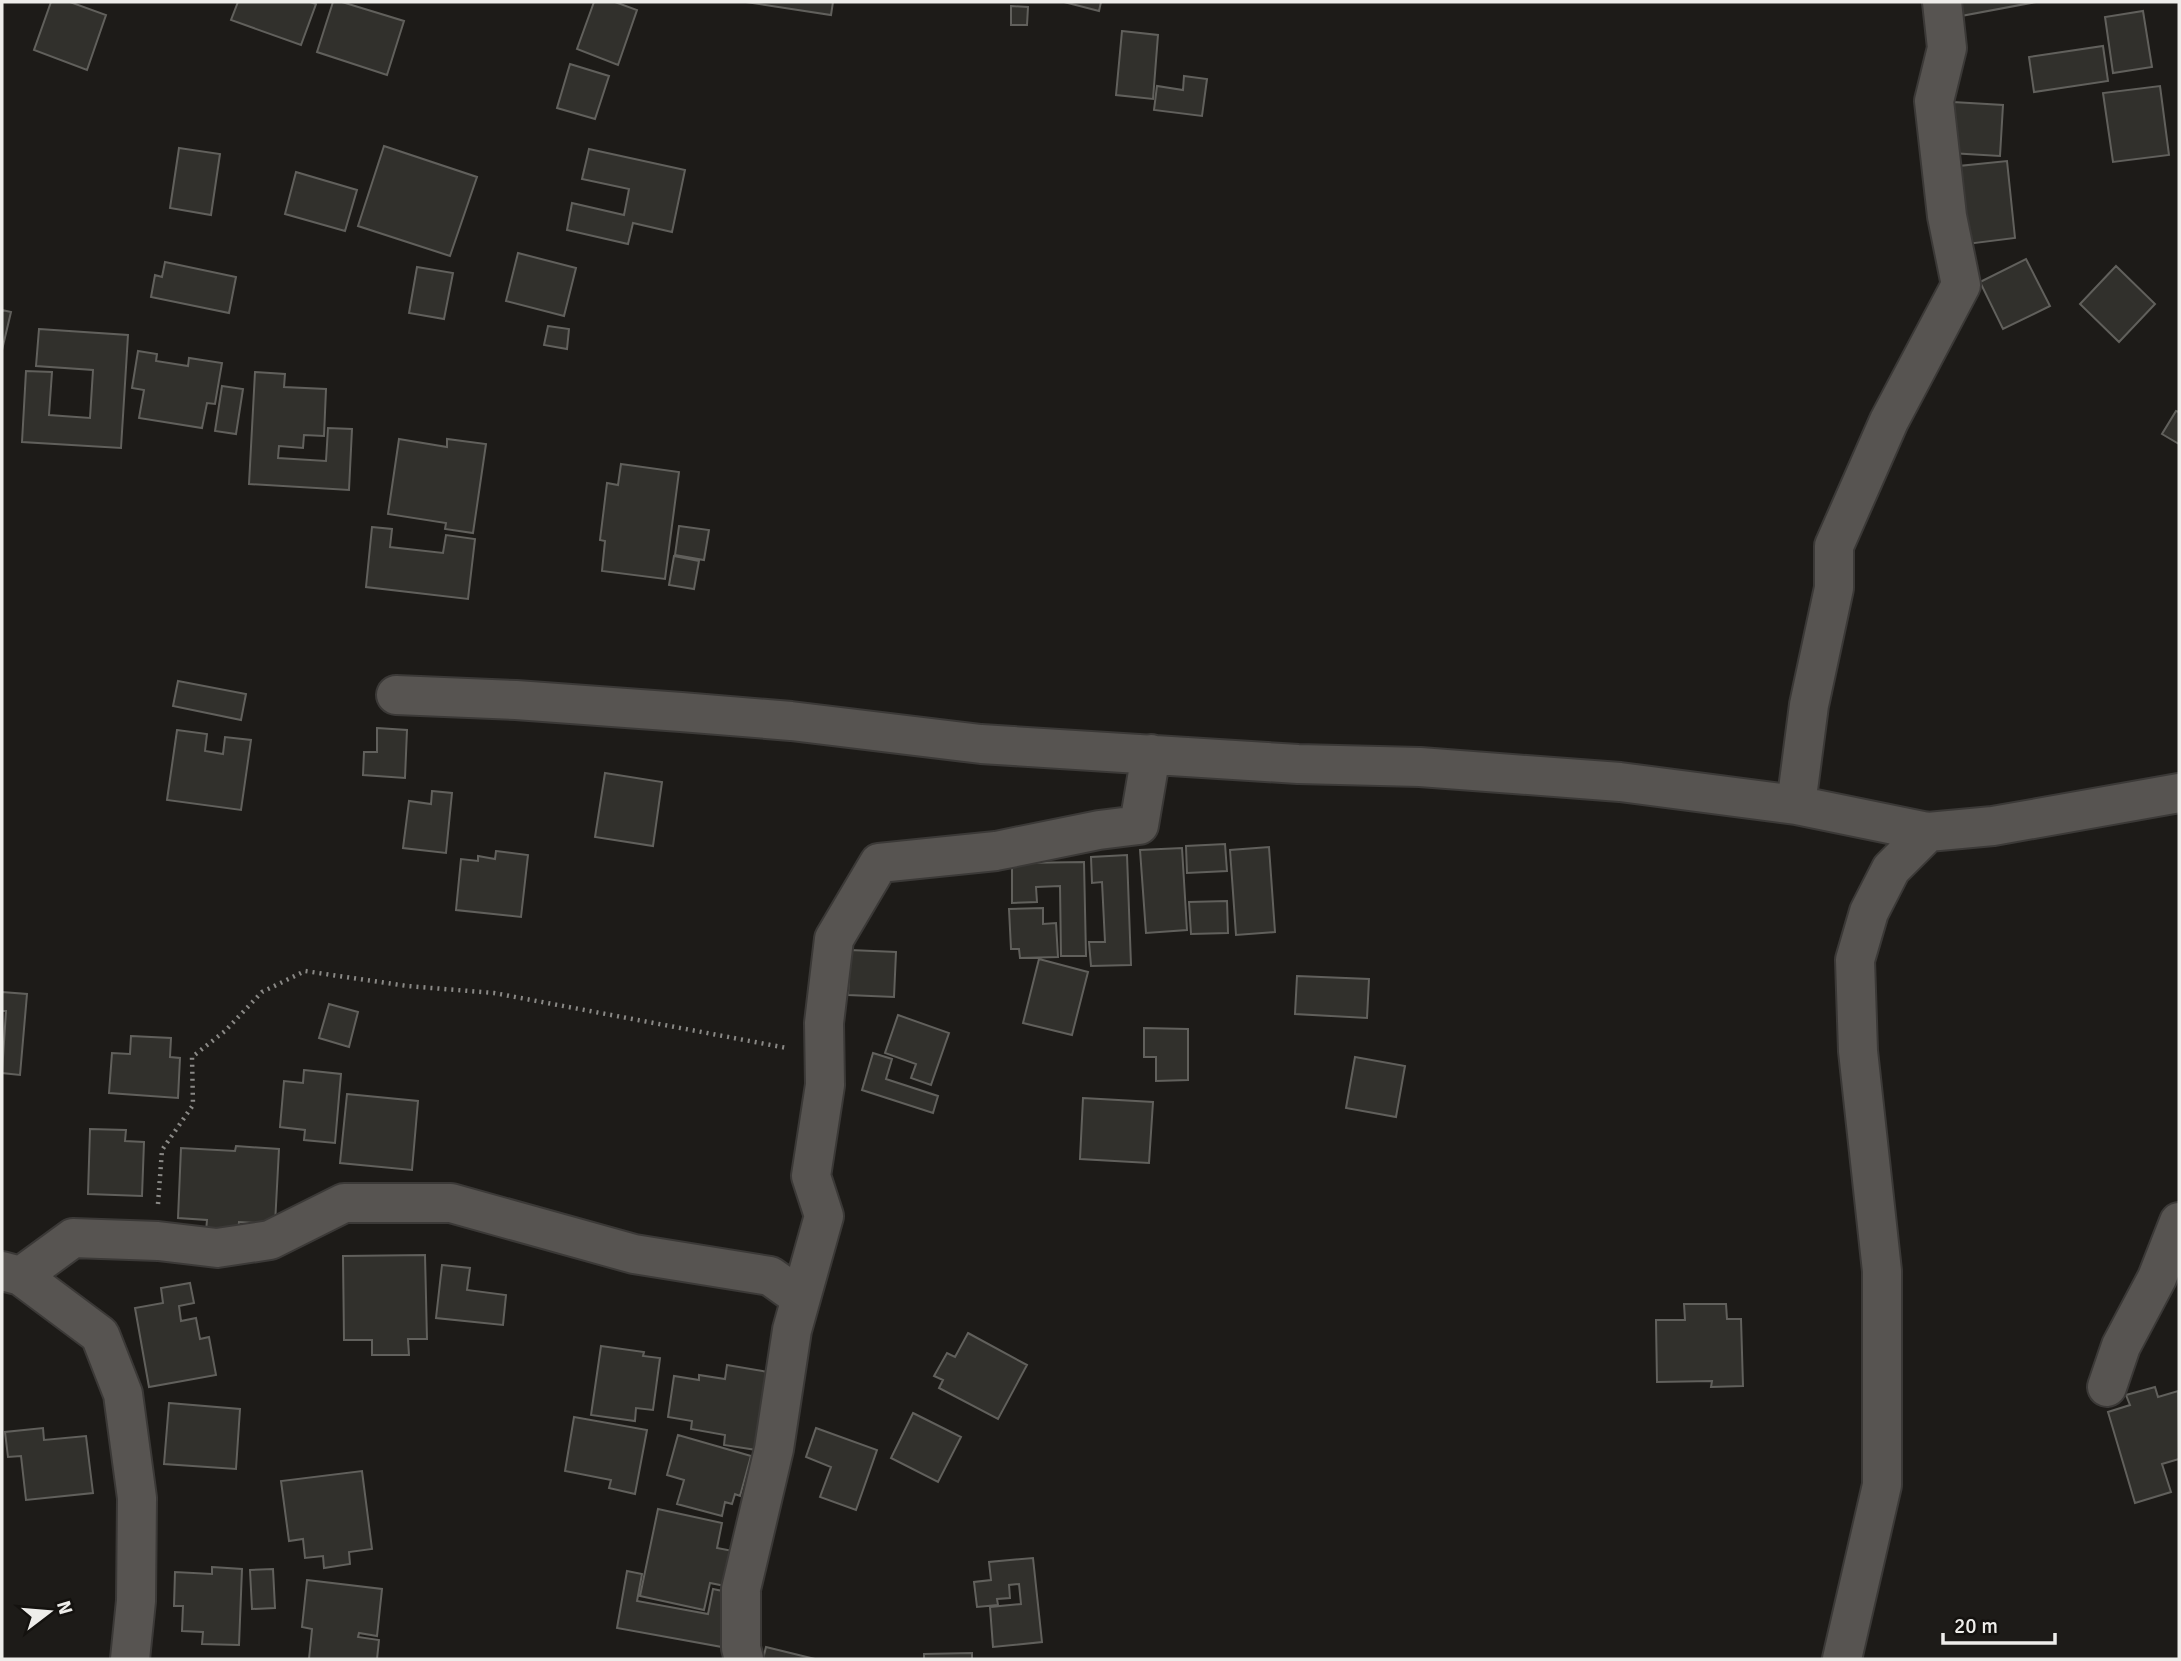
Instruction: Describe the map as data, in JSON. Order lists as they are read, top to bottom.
{
  "scale_bar": "20 m",
  "north": "right"
}
